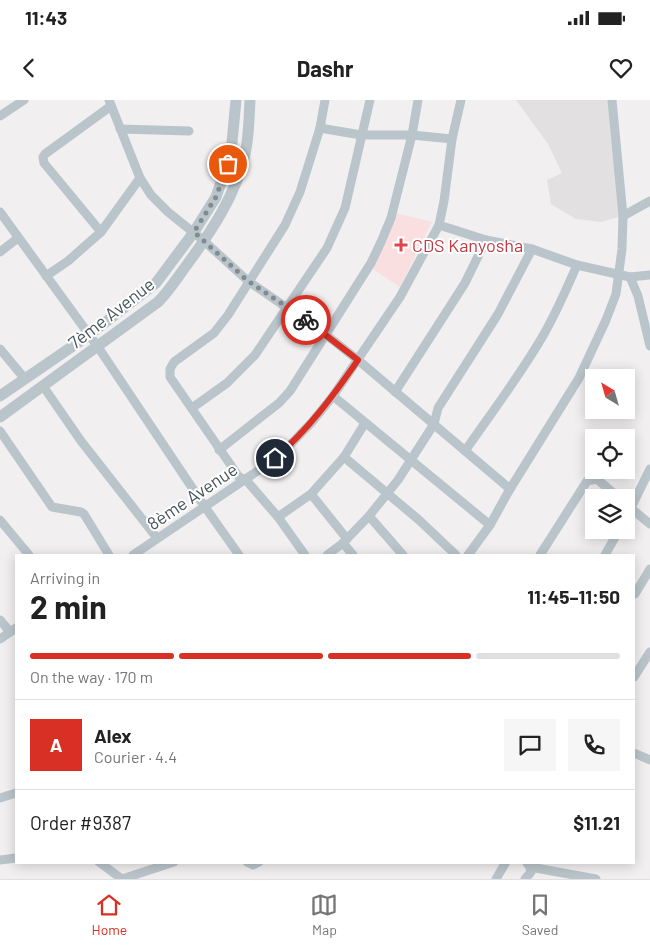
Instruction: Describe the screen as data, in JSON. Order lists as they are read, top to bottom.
{
  "streets": {
    "street": ["7ème Avenue", "8ème Avenue"]
  },
  "places": {
    "health": ["CDS Kanyosha"]
  },
  "north": "top left",
  "page": {
    "status": "11:43",
    "header": "Dashr",
    "heading": ["2 min", "Arriving in", "11:45–11:50"],
    "panel": [
      "Alex",
      "Courier · 4.4",
      "Order #9387",
      "$11.21"
    ],
    "bar": "On the way · 170 m",
    "round": "A",
    "tabs": ["Home", "Map", "Saved"]
  }
}
